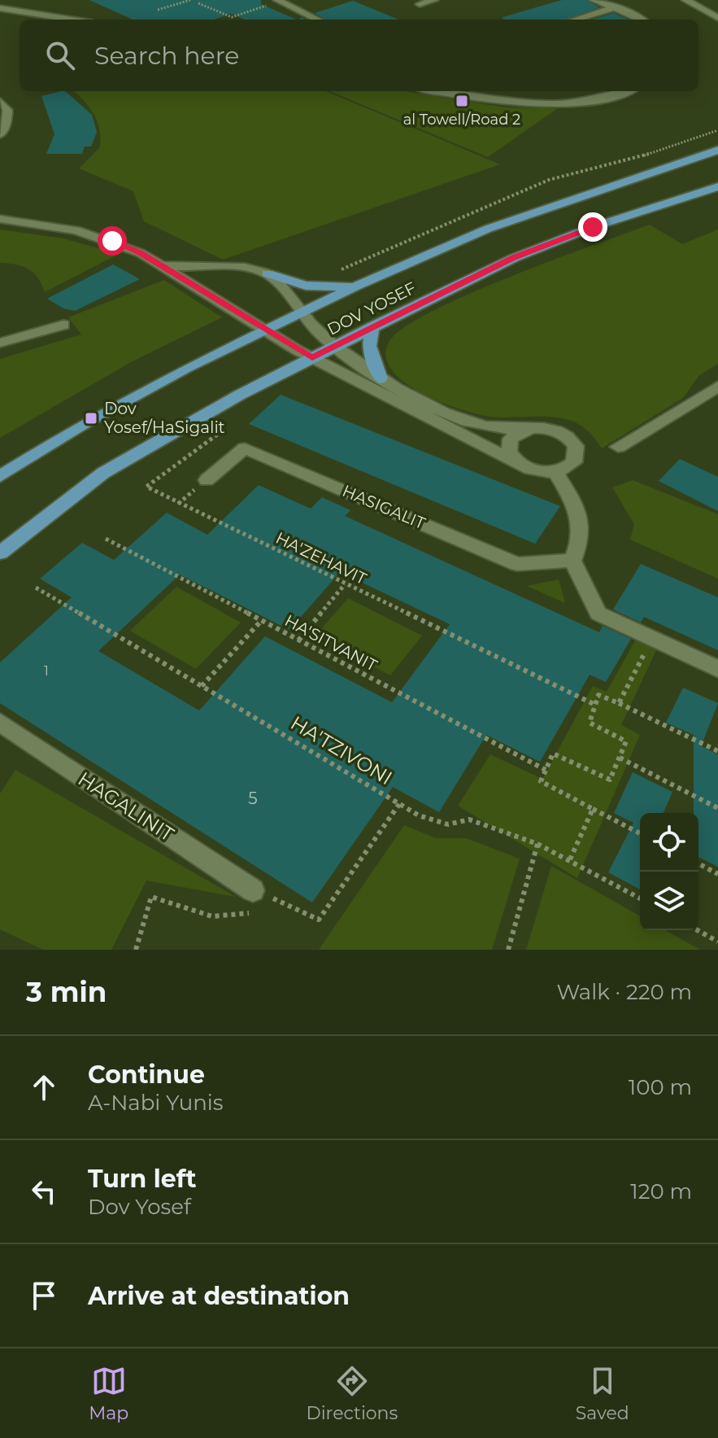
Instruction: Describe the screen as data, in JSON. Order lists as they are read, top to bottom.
{
  "streets": {
    "main road": ["DOV YOSEF"],
    "street": ["HASIGALIT", "HAGALINIT"],
    "path": ["HA'ZEHAVIT", "HA'SITVANIT", "HA'TZIVONI"]
  },
  "crossings": [
    ["DOV YOSEF", "HA'ZEHAVIT"]
  ],
  "places": {
    "transit": ["al Towell/Road 2", "Dov Yosef/HaSigalit"]
  },
  "house_numbers": ["1", "5"],
  "page": {
    "search": "Search here",
    "heading": ["3 min", "Walk · 220 m"],
    "list": [
      ["Continue", "A-Nabi Yunis", "100 m"],
      ["Turn left", "Dov Yosef", "120 m"],
      "Arrive at destination"
    ],
    "nav": ["Map", "Directions", "Saved"]
  }
}
